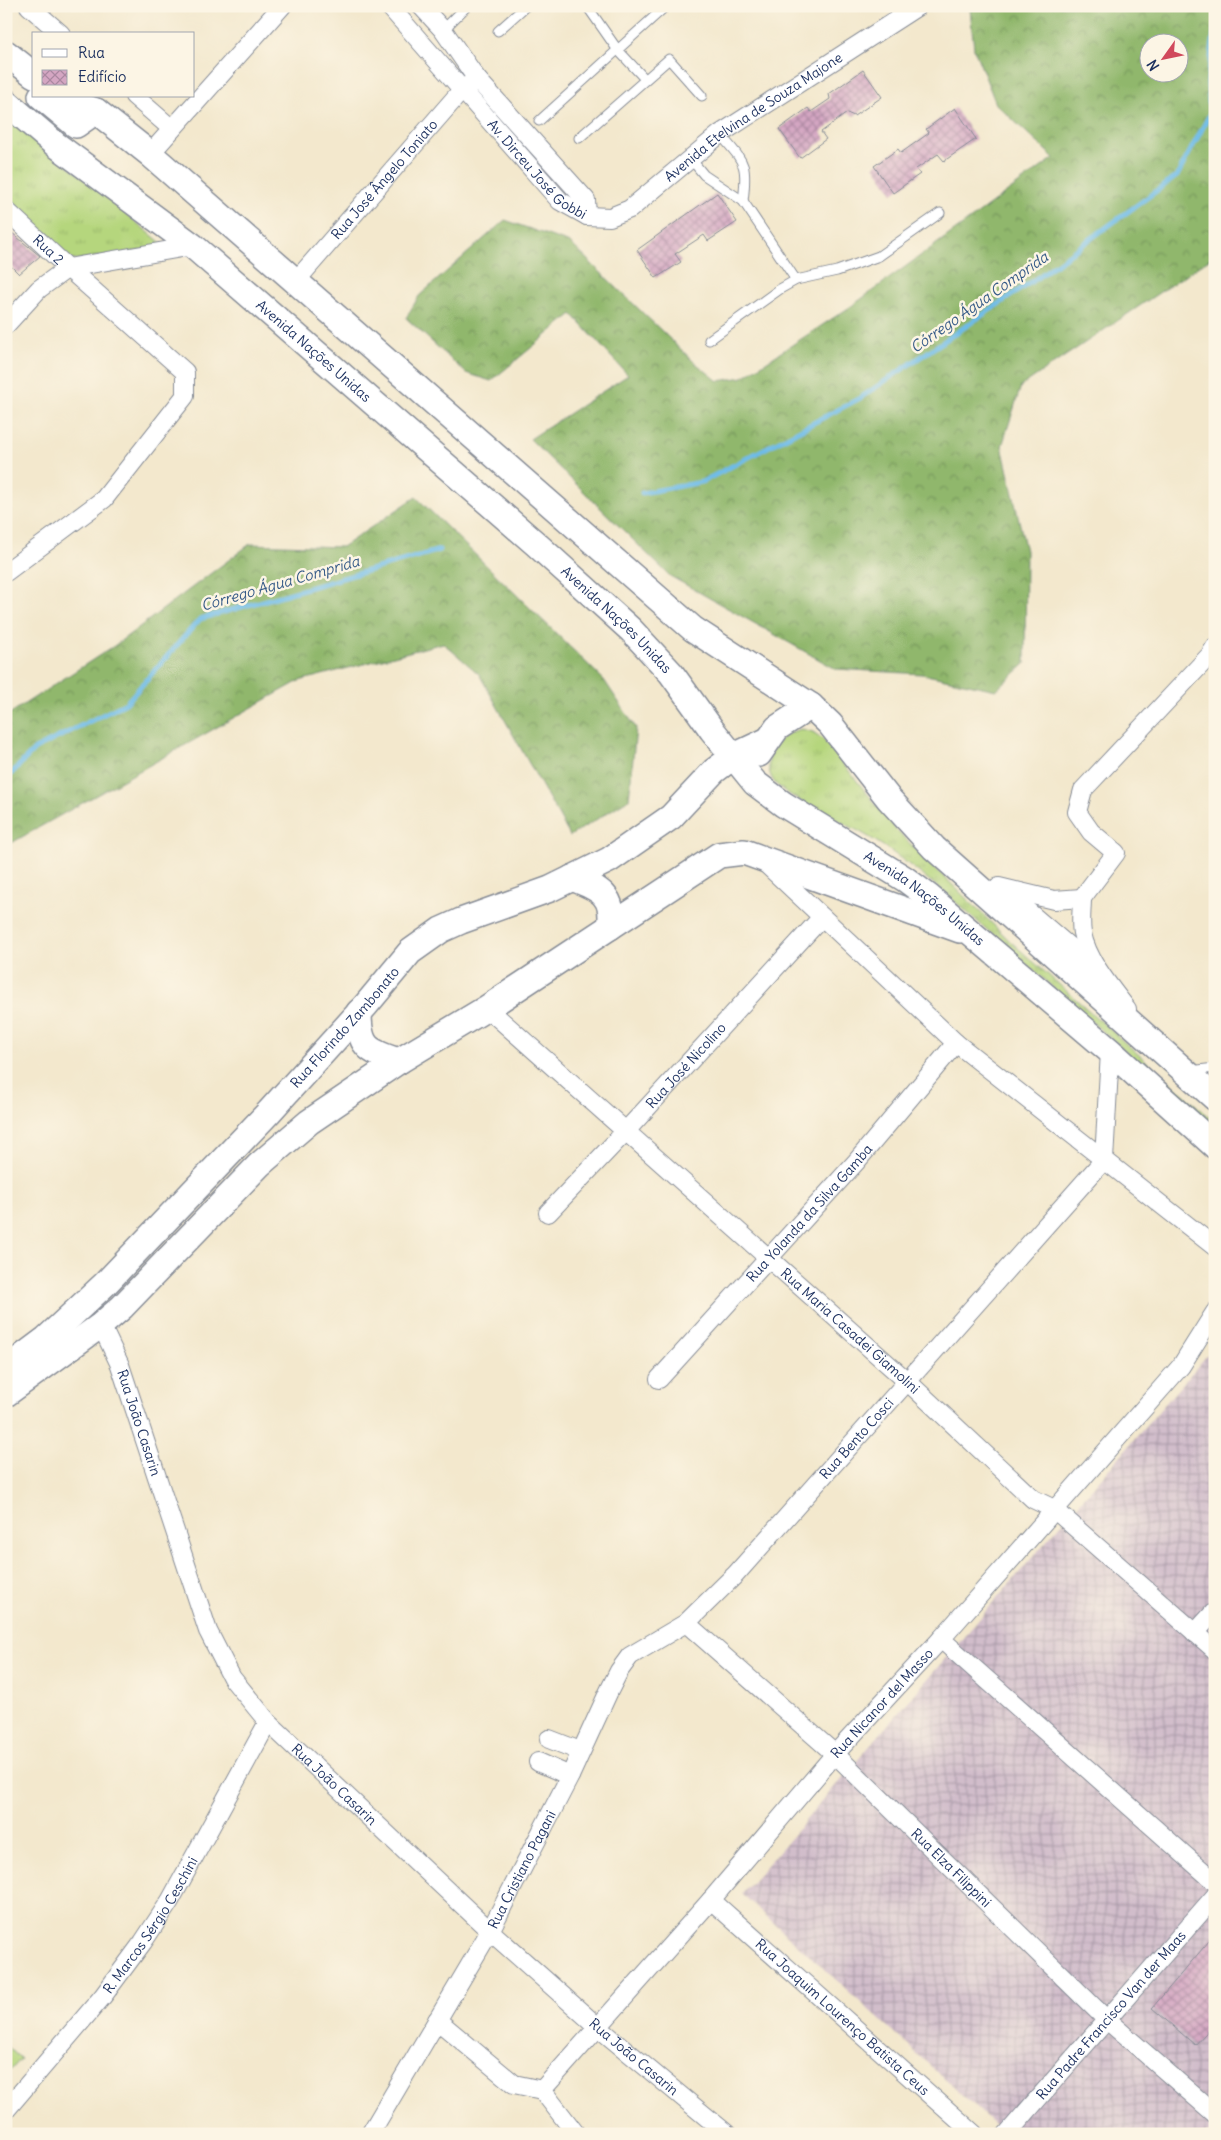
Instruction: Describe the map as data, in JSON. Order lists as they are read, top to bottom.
{
  "streets": {
    "main road": ["Avenida Nações Unidas", "Rua Florindo Zambonato"],
    "street": [
      "Avenida Etelvina de Souza Majone",
      "Av. Dirceu José Gobbi",
      "Rua José Ângelo Toniato",
      "Rua 2",
      "Rua José Nicolino",
      "Rua Yolanda da Silva Gamba",
      "Rua Maria Casadei Giamolini",
      "Rua João Casarin",
      "Rua Bento Cosci",
      "Rua Nicanor del Masso",
      "Rua Elza Filippini",
      "Rua Cristiano Pagani",
      "R. Marcos Sérgio Ceschini",
      "Rua Padre Francisco Van der Maas",
      "Rua Joaquim Lourenço Batista Ceus"
    ]
  },
  "crossings": [
    ["Avenida Etelvina de Souza Majone", "Av. Dirceu José Gobbi"],
    ["Av. Dirceu José Gobbi", "Rua José Ângelo Toniato"],
    ["Avenida Nações Unidas", "Rua Florindo Zambonato"],
    ["Rua José Nicolino", "Rua Maria Casadei Giamolini"],
    ["Rua Yolanda da Silva Gamba", "Rua Maria Casadei Giamolini"],
    ["Rua Maria Casadei Giamolini", "Rua Bento Cosci"],
    ["Rua Maria Casadei Giamolini", "Rua Nicanor del Masso"],
    ["Rua João Casarin", "Rua Nicanor del Masso"],
    ["Rua João Casarin", "Rua Cristiano Pagani"],
    ["Rua João Casarin", "R. Marcos Sérgio Ceschini"],
    ["Rua Bento Cosci", "Rua Elza Filippini"],
    ["Rua Bento Cosci", "Rua Cristiano Pagani"],
    ["Rua Nicanor del Masso", "Rua Elza Filippini"],
    ["Rua Nicanor del Masso", "Rua Joaquim Lourenço Batista Ceus"],
    ["Rua Elza Filippini", "Rua Cristiano Pagani"],
    ["Rua Elza Filippini", "Rua Padre Francisco Van der Maas"]
  ],
  "water": ["Córrego Água Comprida"],
  "legend": ["Rua", "Edifício"],
  "north": "bottom left"
}
